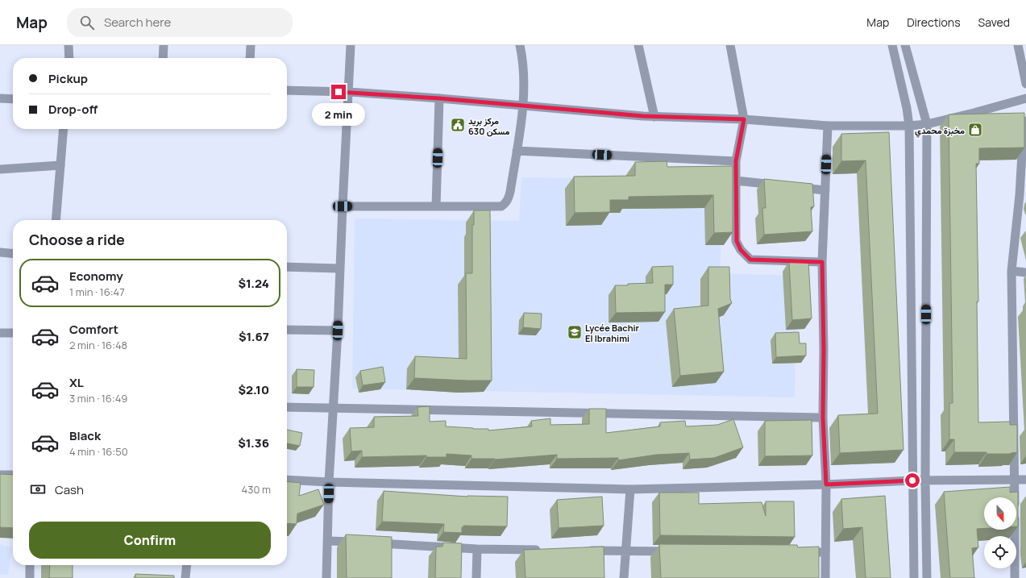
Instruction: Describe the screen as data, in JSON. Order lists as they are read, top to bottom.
{
  "places": {
    "public building": ["مركز بريد 630 مسكن"],
    "shop": ["مخبزة محمدي"],
    "school or university": ["Lycée Bachir El Ibrahimi"]
  },
  "north": "bottom",
  "page": {
    "header": "Map",
    "search": "Search here",
    "nav": ["Map", "Directions", "Saved"],
    "banner": ["Pickup", "Drop-off"],
    "bubble": "2 min",
    "heading": "Choose a ride",
    "list": [
      {
        "name": "Economy",
        "note": "1 min · 16:47",
        "value": "$1.24"
      },
      {
        "name": "Comfort",
        "note": "2 min · 16:48",
        "value": "$1.67"
      },
      {
        "name": "XL",
        "note": "3 min · 16:49",
        "value": "$2.10"
      },
      {
        "name": "Black",
        "note": "4 min · 16:50",
        "value": "$1.36"
      }
    ],
    "pay": ["Cash", "430 m"],
    "buttons": "Confirm"
  }
}
